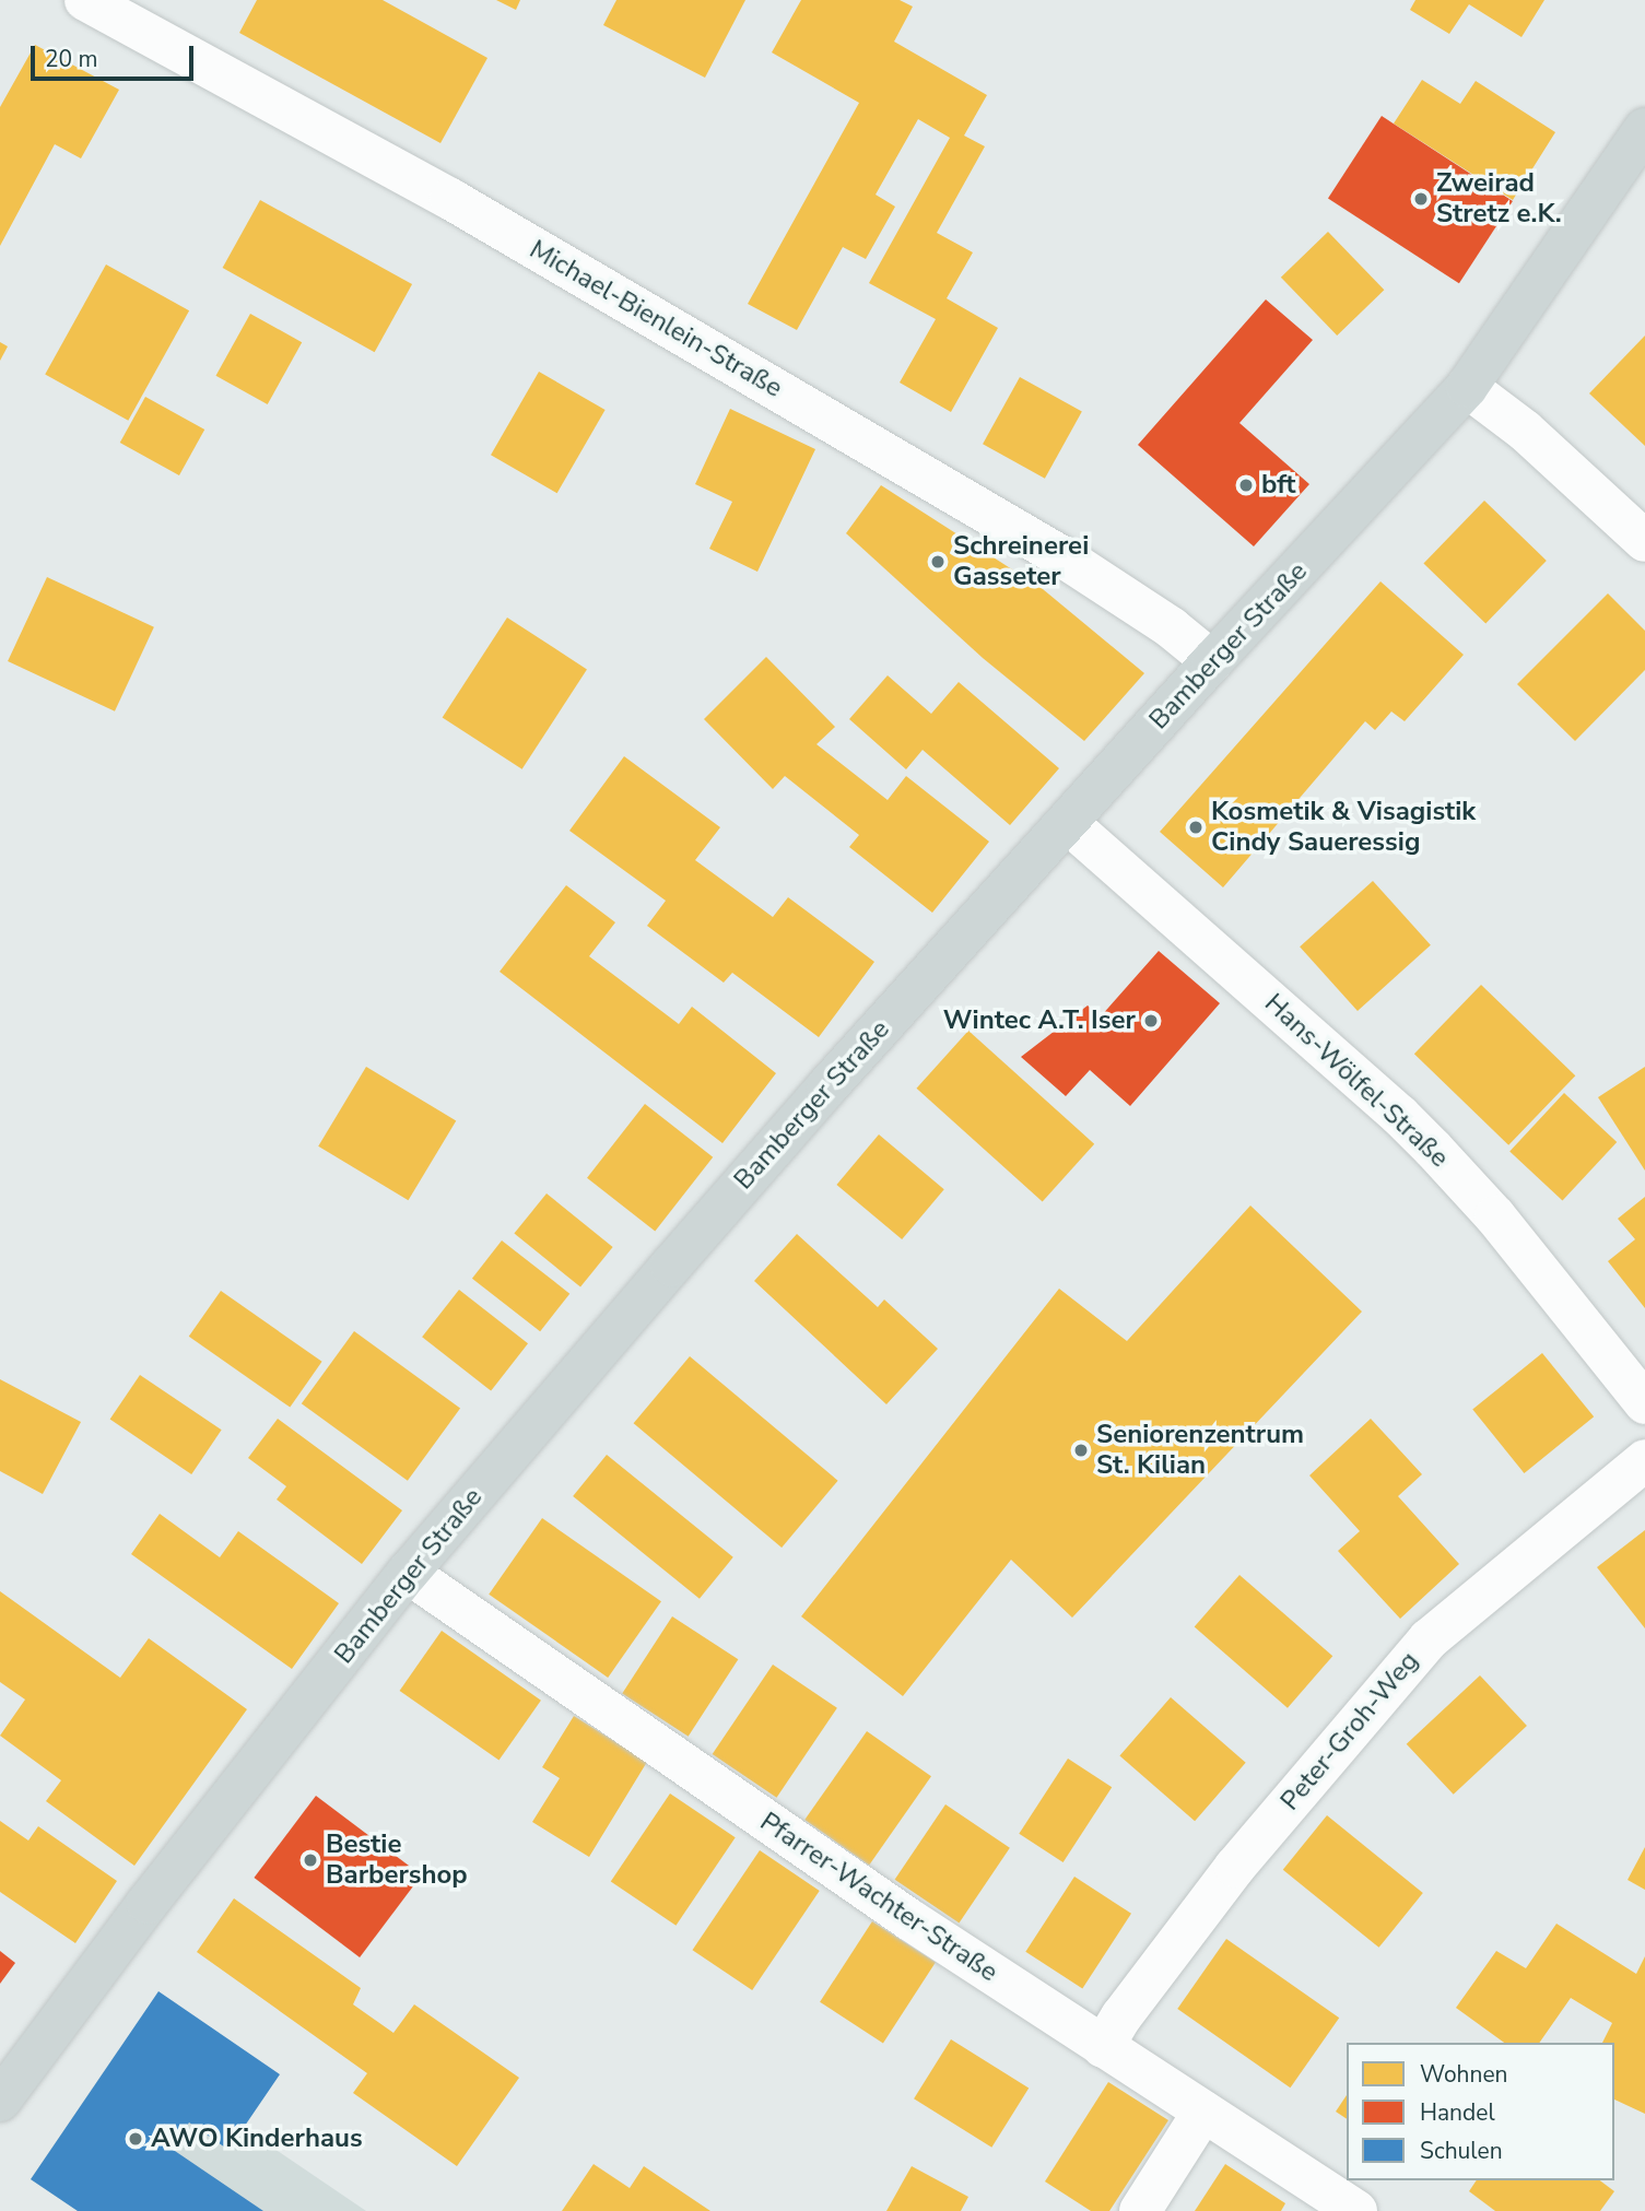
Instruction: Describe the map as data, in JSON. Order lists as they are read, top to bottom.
{
  "streets": {
    "main road": ["Bamberger Straße"],
    "street": [
      "Michael-Bienlein-Straße",
      "Hans-Wölfel-Straße",
      "Peter-Groh-Weg",
      "Pfarrer-Wachter-Straße"
    ]
  },
  "crossings": [
    ["Michael-Bienlein-Straße", "Bamberger Straße"],
    ["Bamberger Straße", "Hans-Wölfel-Straße"],
    ["Bamberger Straße", "Pfarrer-Wachter-Straße"],
    ["Peter-Groh-Weg", "Pfarrer-Wachter-Straße"]
  ],
  "places": [
    "Zweirad Stretz e.K.",
    "bft",
    "Schreinerei Gasseter",
    "Kosmetik & Visagistik Cindy Saueressig",
    "Wintec A.T. Iser",
    "Seniorenzentrum St. Kilian",
    "Bestie Barbershop",
    "AWO Kinderhaus"
  ],
  "legend": ["Wohnen", "Handel", "Schulen"],
  "scale_bar": "20 m"
}
